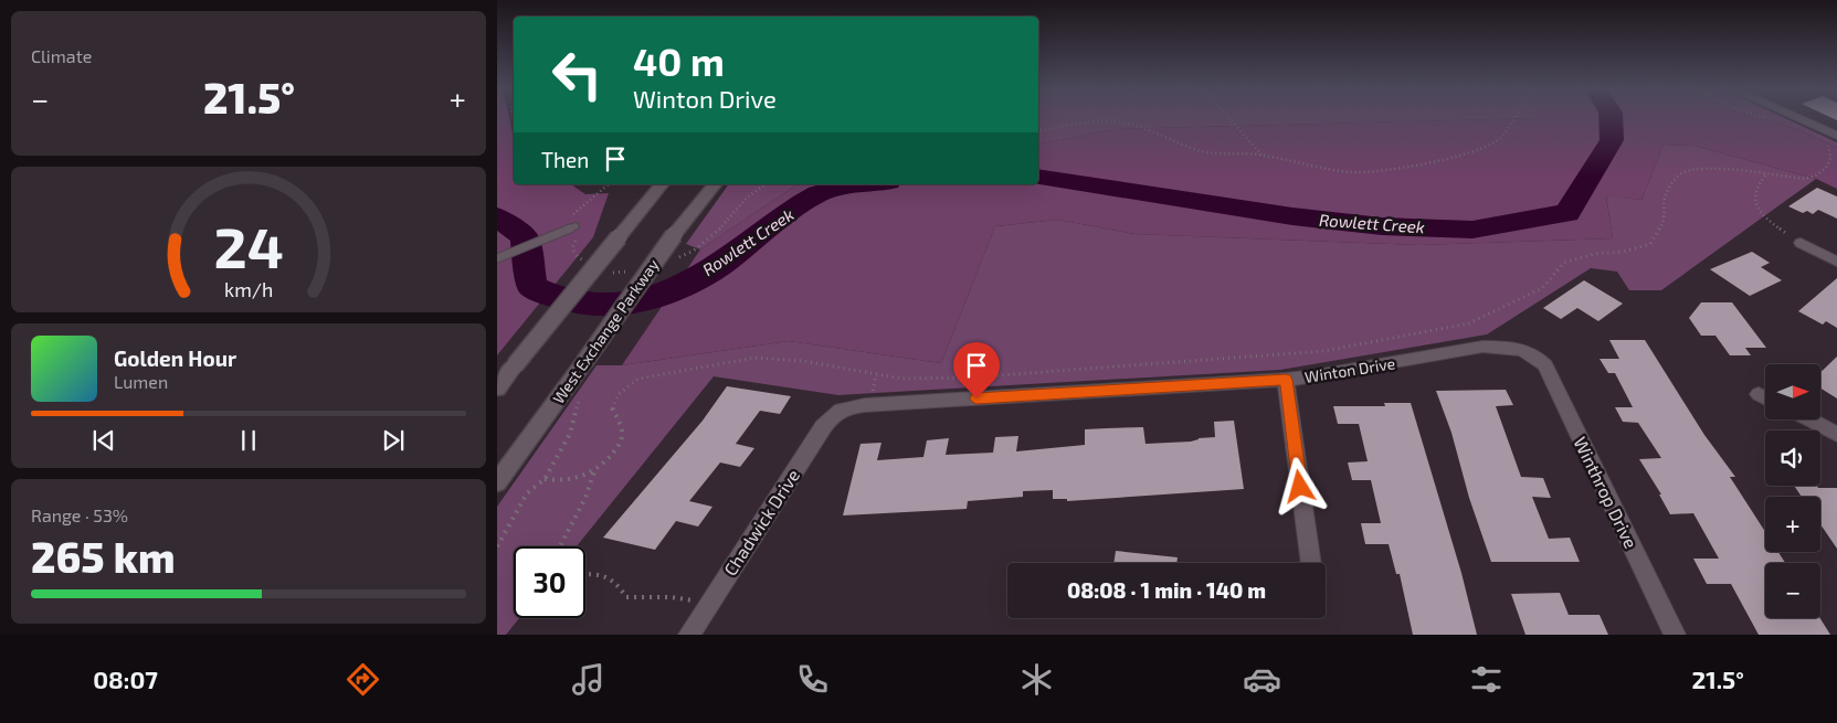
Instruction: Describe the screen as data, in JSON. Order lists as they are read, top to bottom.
{
  "streets": {
    "main road": ["West Exchange Parkway"],
    "street": ["Winton Drive", "Winthrop Drive", "Chadwick Drive"]
  },
  "crossings": [
    ["Winton Drive", "Winthrop Drive"],
    ["Winton Drive", "Chadwick Drive"]
  ],
  "water": ["Rowlett Creek"],
  "north": "right",
  "page": {
    "tile": [
      "Climate",
      ["Range · 53%", "265 km"]
    ],
    "turn": ["40 m", "Winton Drive"],
    "heat": ["−", "21.5°", "+"],
    "then": "Then",
    "song": ["Golden Hour", "Lumen"],
    "map_buttons": ["+", "−"],
    "limit": "30",
    "trip": "08:08 · 1 min · 140 m",
    "tabs": ["08:07", "21.5°"],
    "gauge": ["24", "km/h"]
  }
}
